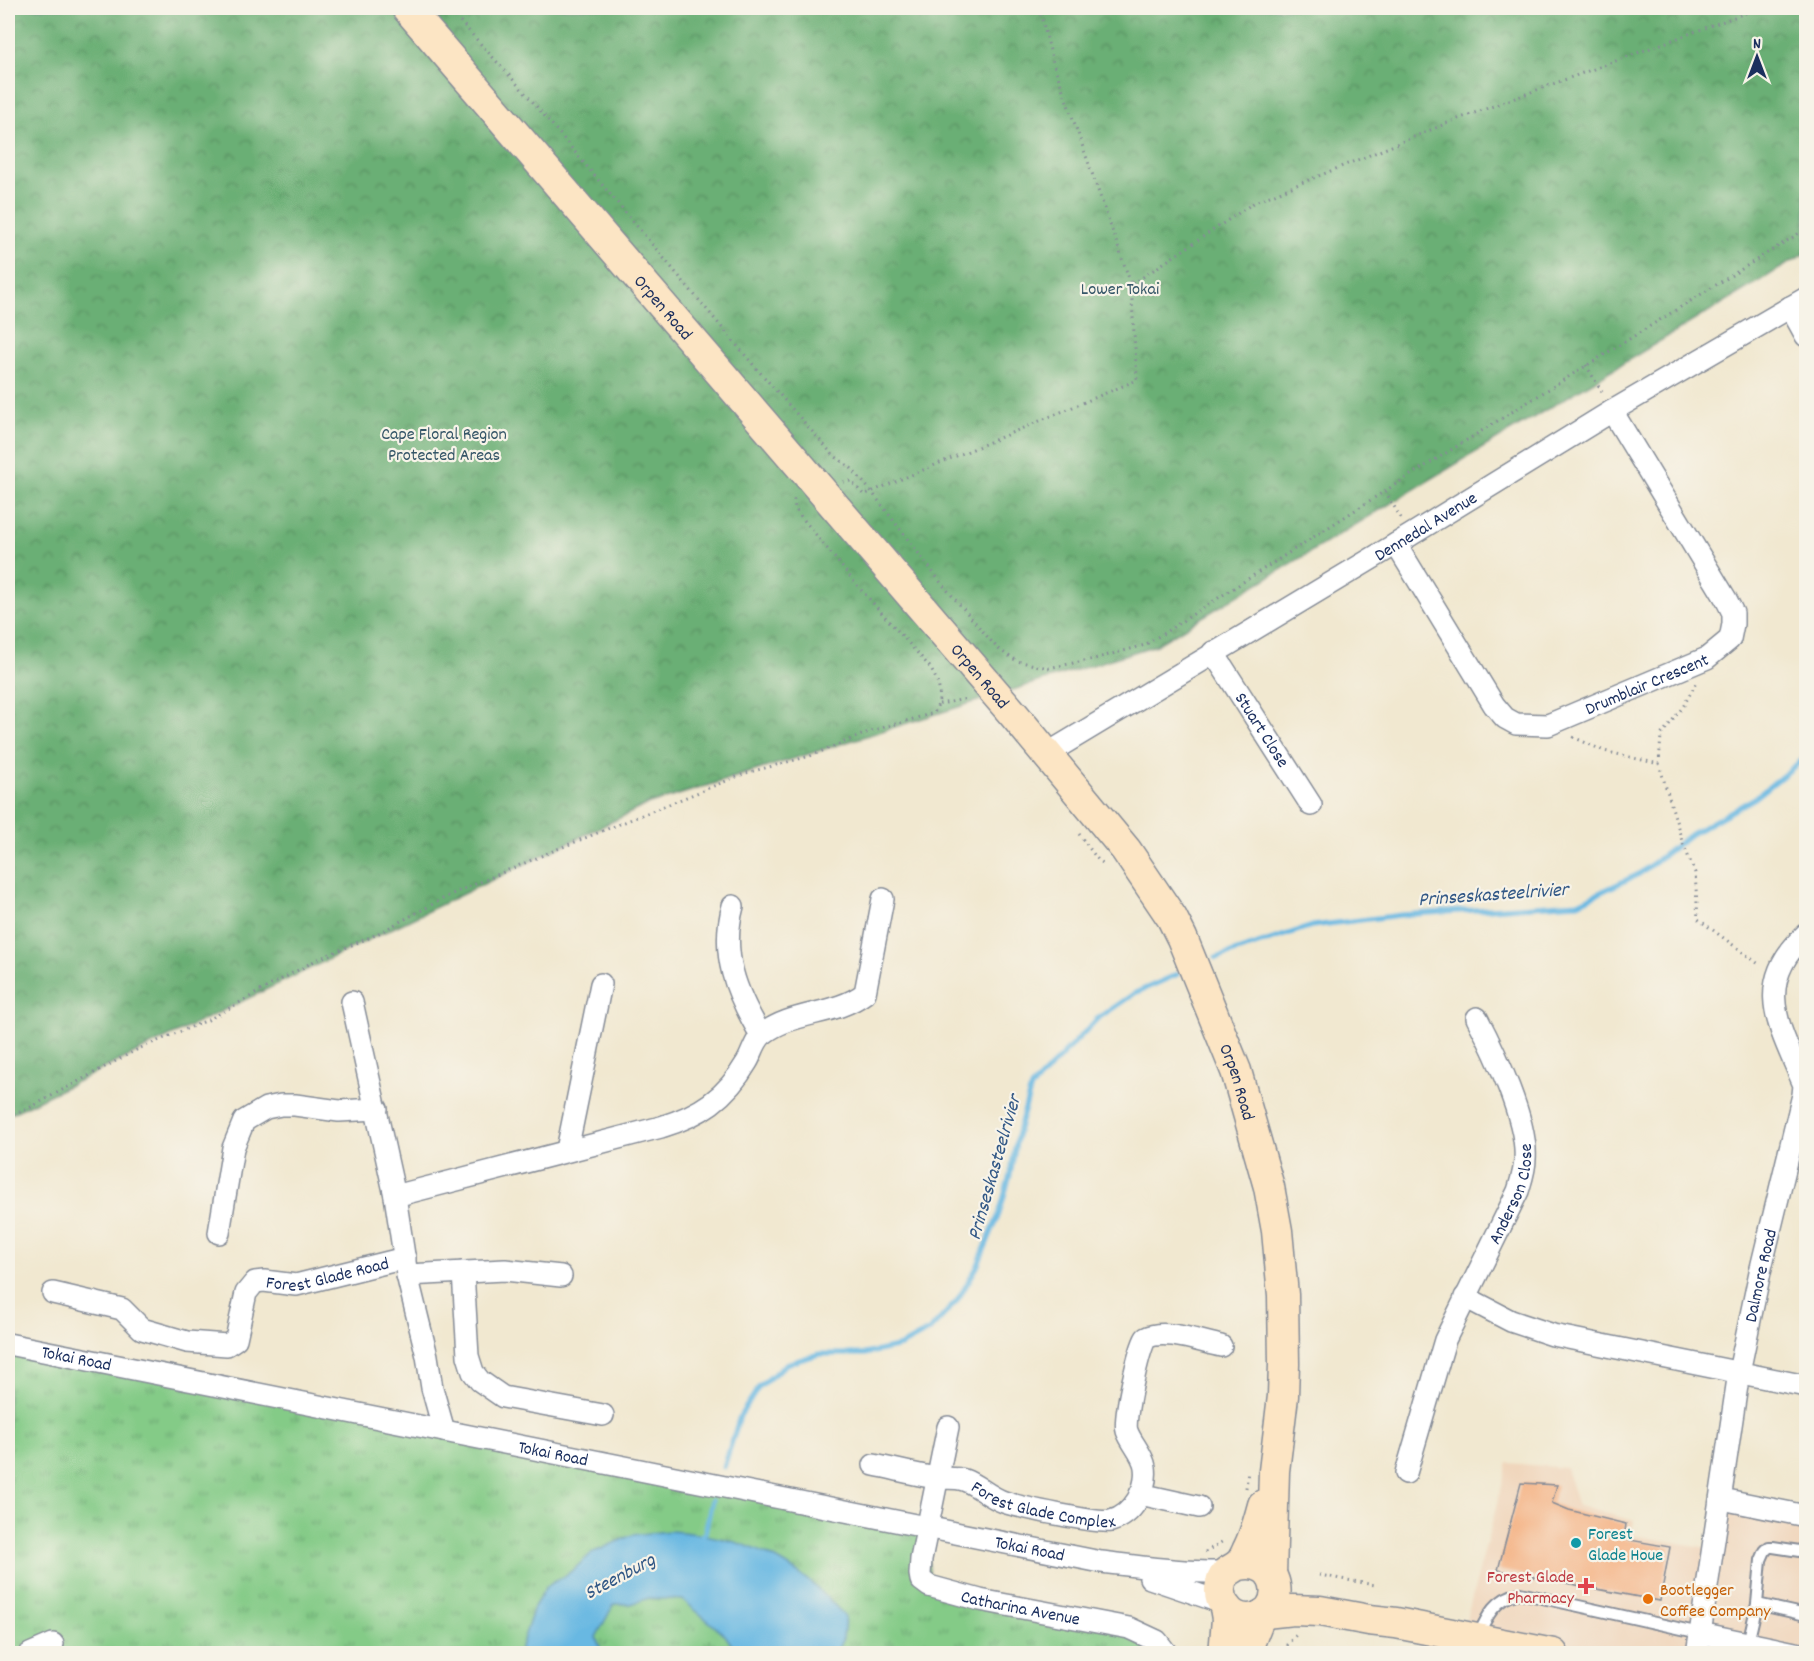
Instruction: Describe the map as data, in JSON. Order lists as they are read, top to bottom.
{
  "streets": {
    "main road": ["Orpen Road"],
    "street": [
      "Dennedal Avenue",
      "Drumblair Crescent",
      "Stuart Close",
      "Anderson Close",
      "Forest Glade Road",
      "Dalmore Road",
      "Tokai Road",
      "Forest Glade Complex",
      "Catharina Avenue"
    ]
  },
  "crossings": [
    ["Orpen Road", "Dennedal Avenue"],
    ["Orpen Road", "Tokai Road"],
    ["Dennedal Avenue", "Drumblair Crescent"],
    ["Dennedal Avenue", "Stuart Close"],
    ["Forest Glade Road", "Tokai Road"],
    ["Tokai Road", "Catharina Avenue"]
  ],
  "water": ["Prinseskasteelrivier", "Steenburg"],
  "parks": ["Lower Tokai", "Cape Floral Region Protected Areas"],
  "places": {
    "other": ["Forest Glade Houe", "Bootlegger Coffee Company"],
    "health": ["Forest Glade Pharmacy"]
  },
  "north": "top"
}
